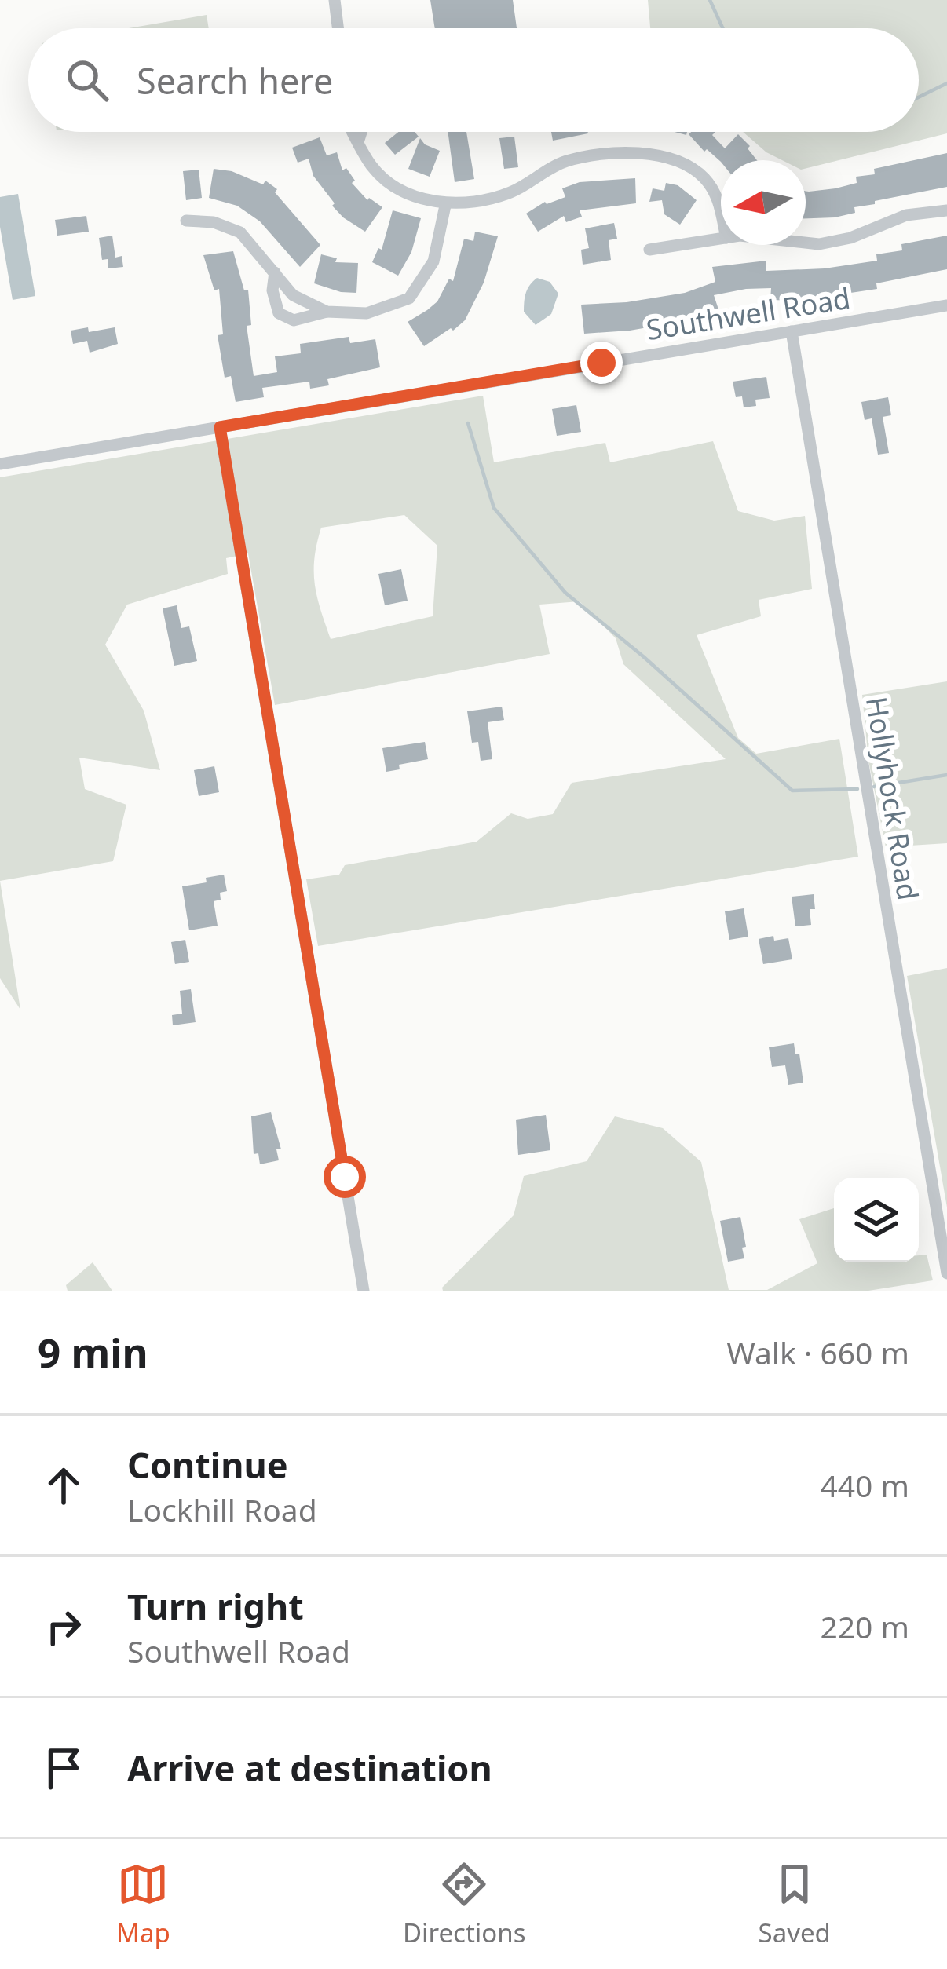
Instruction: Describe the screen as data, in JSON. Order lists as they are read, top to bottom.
{
  "streets": {
    "street": ["Southwell Road", "Hollyhock Road"]
  },
  "crossings": [
    ["Southwell Road", "Hollyhock Road"]
  ],
  "north": "left",
  "page": {
    "search": "Search here",
    "heading": ["9 min", "Walk · 660 m"],
    "list": [
      ["Continue", "Lockhill Road", "440 m"],
      ["Turn right", "Southwell Road", "220 m"],
      "Arrive at destination"
    ],
    "nav": ["Map", "Directions", "Saved"]
  }
}
